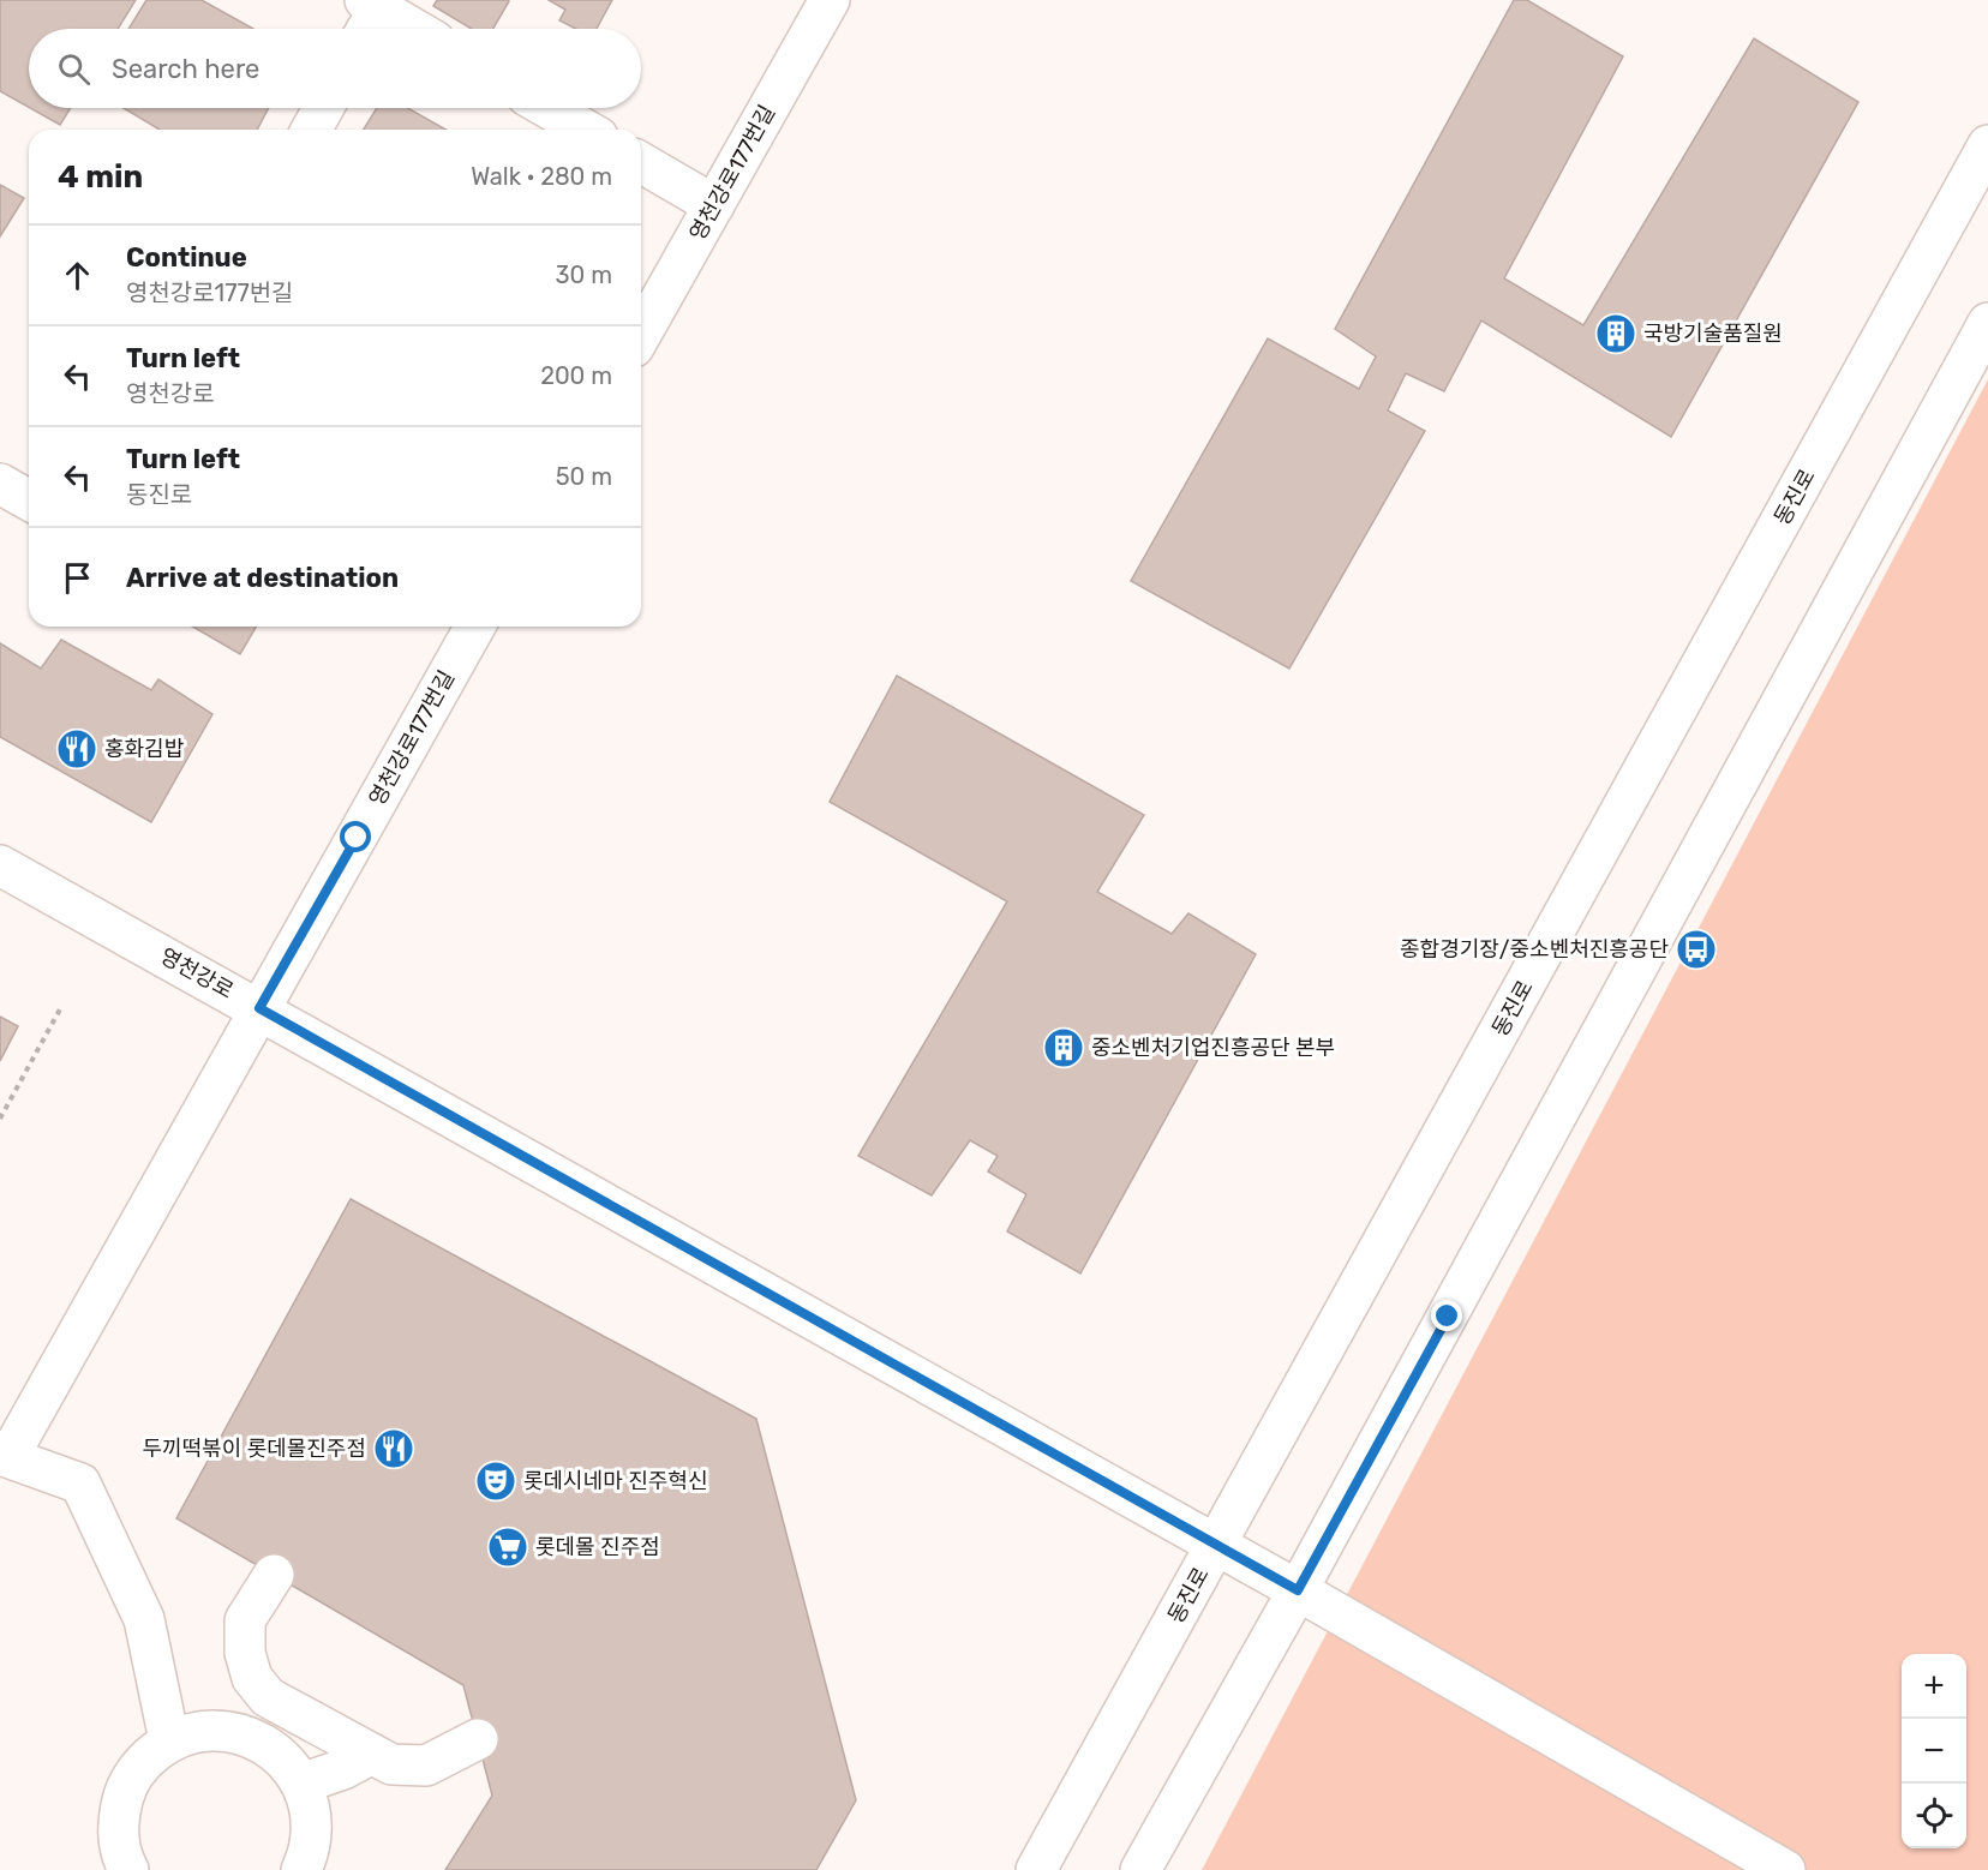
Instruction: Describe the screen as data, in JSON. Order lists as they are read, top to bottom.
{
  "streets": {
    "street": ["영천강로177번길", "동진로", "영천강로"]
  },
  "crossings": [
    ["영천강로177번길", "영천강로"],
    ["동진로", "영천강로"]
  ],
  "places": {
    "building": ["국방기술품질원", "중소벤처기업진흥공단 본부"],
    "restaurant": ["홍화김밥", "두끼떡볶이 롯데몰진주점"],
    "bus stop": ["종합경기장/중소벤처진흥공단"],
    "theatre": ["롯데시네마 진주혁신"],
    "supermarket": ["롯데몰 진주점"]
  },
  "page": {
    "search": "Search here",
    "heading": ["4 min", "Walk · 280 m"],
    "list": [
      ["Continue", "영천강로177번길", "30 m"],
      ["Turn left", "영천강로", "200 m"],
      ["Turn left", "동진로", "50 m"],
      "Arrive at destination"
    ],
    "map_buttons": ["+", "−"]
  }
}
